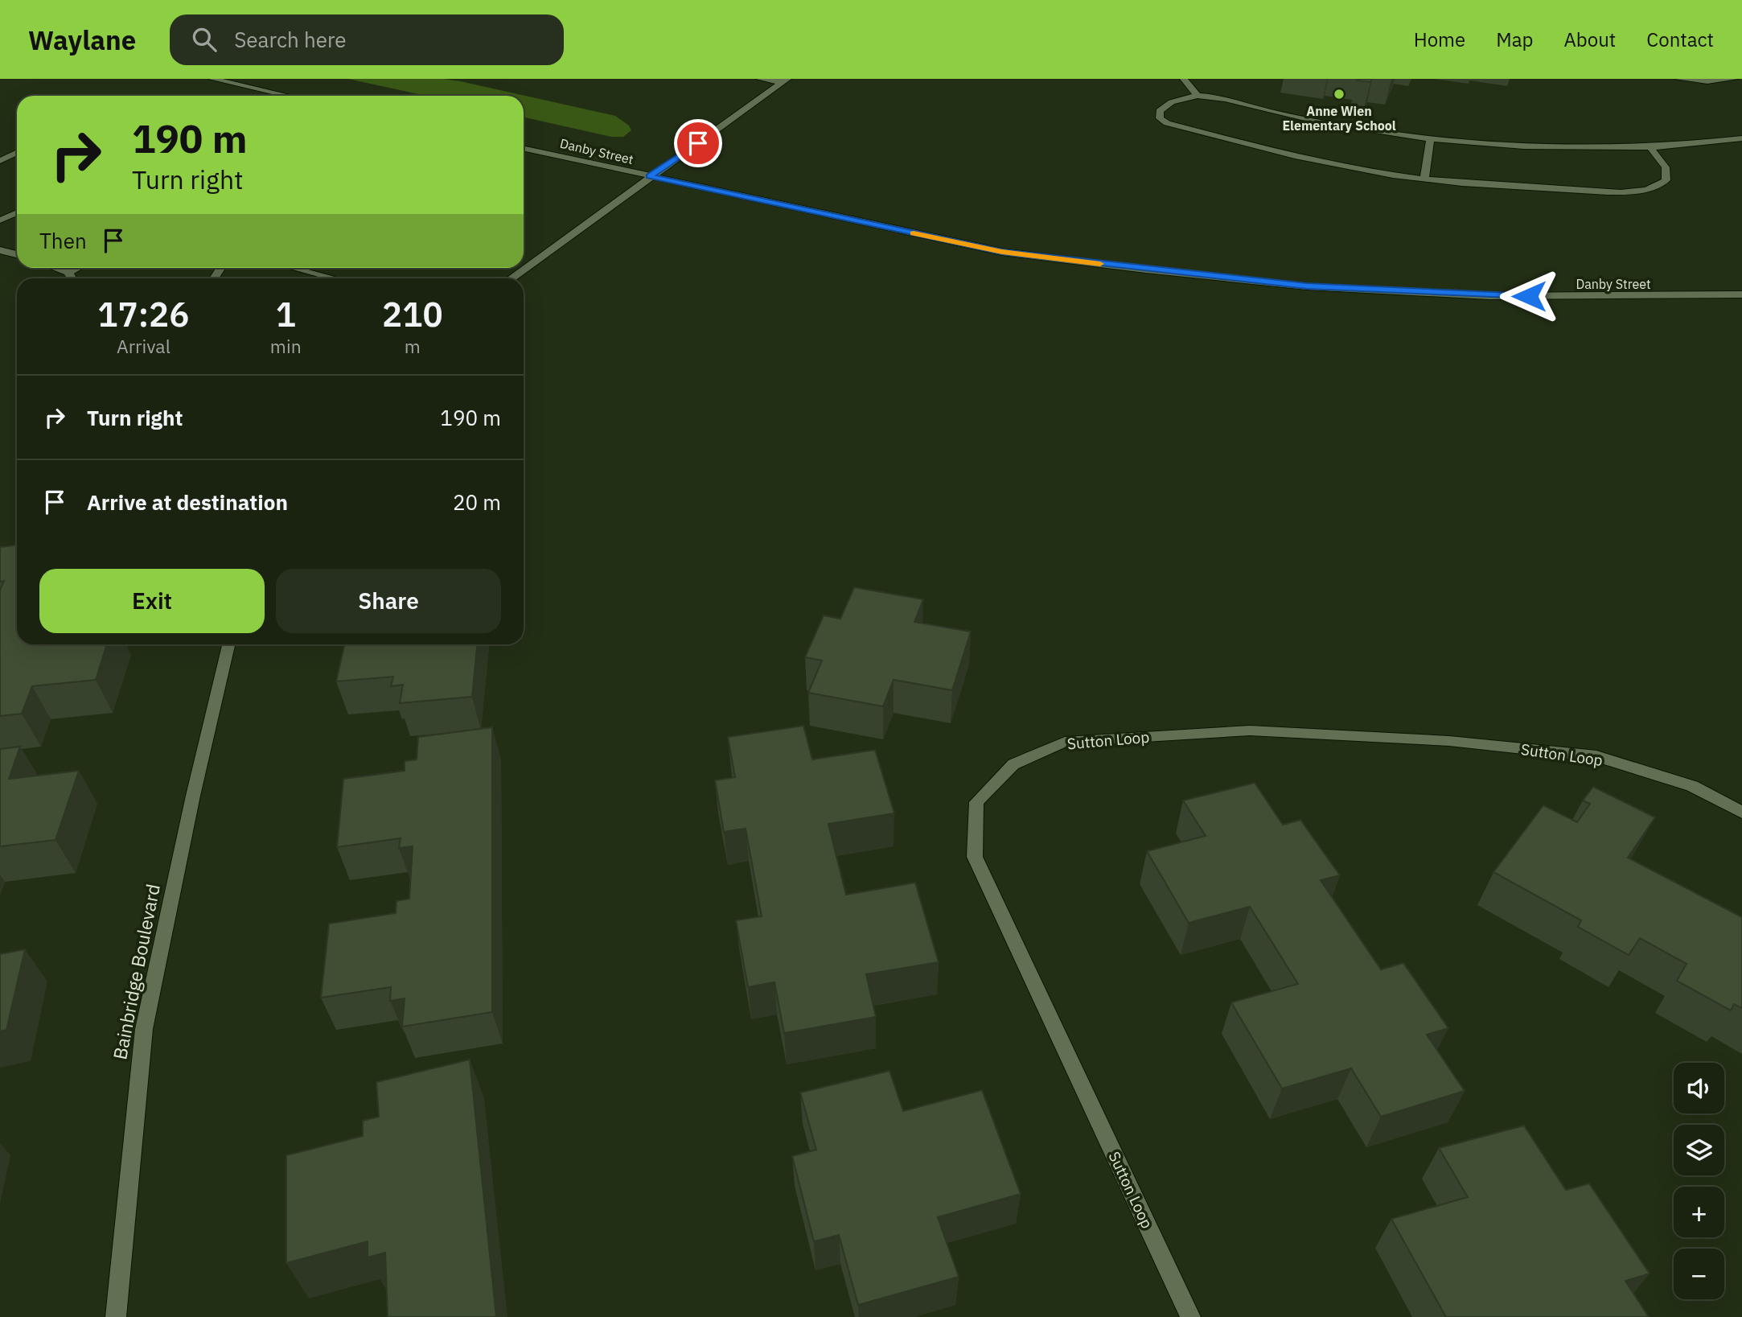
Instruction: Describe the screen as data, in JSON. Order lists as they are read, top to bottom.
{
  "streets": {
    "street": ["Danby Street", "Sutton Loop", "Bainbridge Boulevard"]
  },
  "places": ["Anne Wien Elementary School"],
  "page": {
    "header": "Waylane",
    "search": "Search here",
    "nav": [
      "Home",
      "Map",
      "About",
      "Contact"
    ],
    "turn": ["190 m", "Turn right"],
    "then": "Then",
    "eta": [
      "17:26",
      "Arrival",
      "1",
      "min",
      "210",
      "m"
    ],
    "list": [
      {
        "name": "Turn right",
        "value": "190 m"
      },
      {
        "name": "Arrive at destination",
        "value": "20 m"
      }
    ],
    "buttons": ["Exit", "Share"],
    "map_buttons": ["+", "−"]
  }
}
